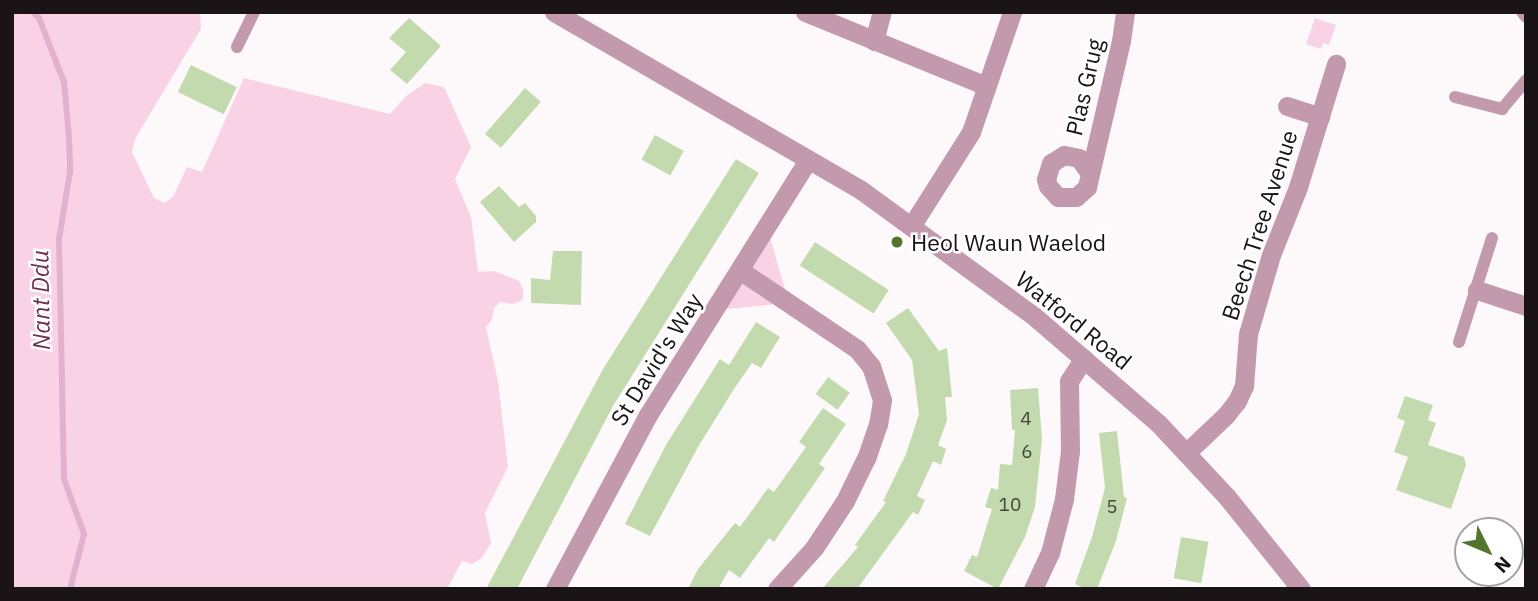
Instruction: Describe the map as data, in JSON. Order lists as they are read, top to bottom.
{
  "streets": {
    "street": [
      "Plas Grug",
      "Beech Tree Avenue",
      "Watford Road",
      "St David's Way"
    ]
  },
  "crossings": [
    ["Beech Tree Avenue", "Watford Road"],
    ["Watford Road", "St David's Way"]
  ],
  "water": ["Nant Ddu"],
  "places": ["Heol Waun Waelod"],
  "house_numbers": [
    "4",
    "6",
    "10",
    "5"
  ],
  "north": "bottom right"
}
